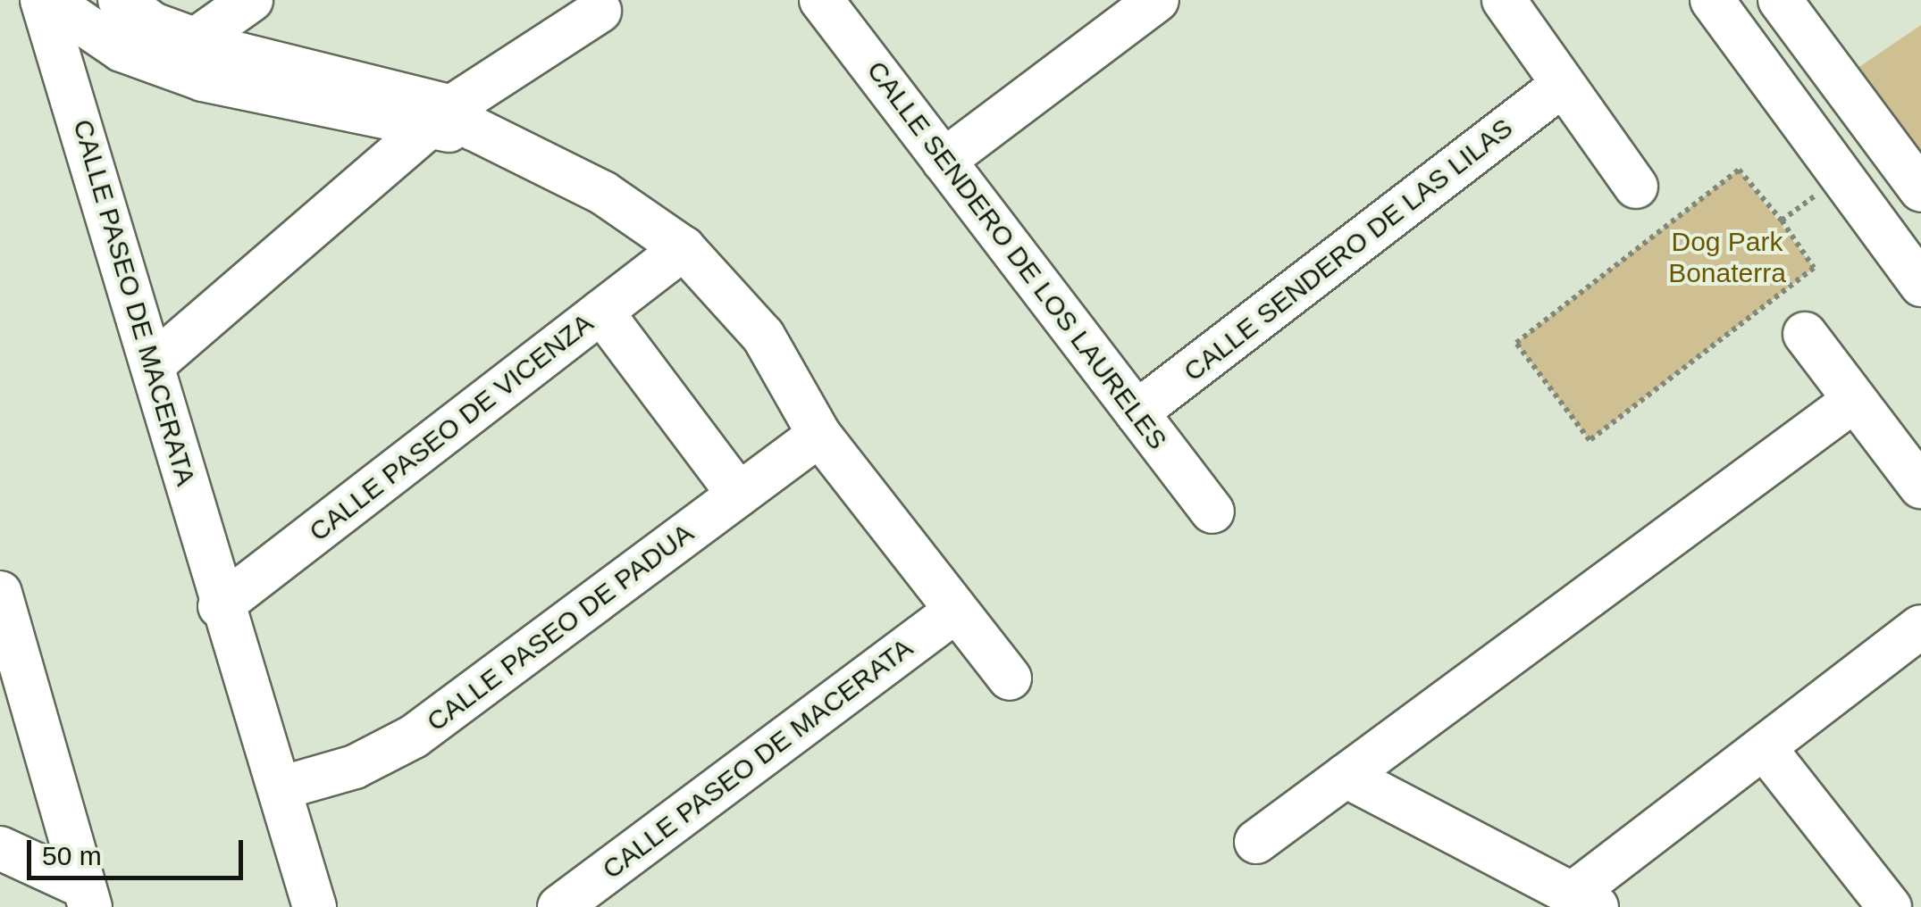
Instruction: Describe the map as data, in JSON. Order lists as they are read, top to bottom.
{
  "streets": {
    "street": [
      "CALLE SENDERO DE LAS LILAS",
      "CALLE SENDERO DE LOS LAURELES",
      "CALLE PASEO DE MACERATA",
      "CALLE PASEO DE VICENZA",
      "CALLE PASEO DE PADUA"
    ]
  },
  "crossings": [
    ["CALLE SENDERO DE LAS LILAS", "CALLE SENDERO DE LOS LAURELES"],
    ["CALLE PASEO DE MACERATA", "CALLE PASEO DE VICENZA"],
    ["CALLE PASEO DE MACERATA", "CALLE PASEO DE PADUA"]
  ],
  "parks": ["Dog Park Bonaterra"],
  "scale_bar": "50 m"
}
